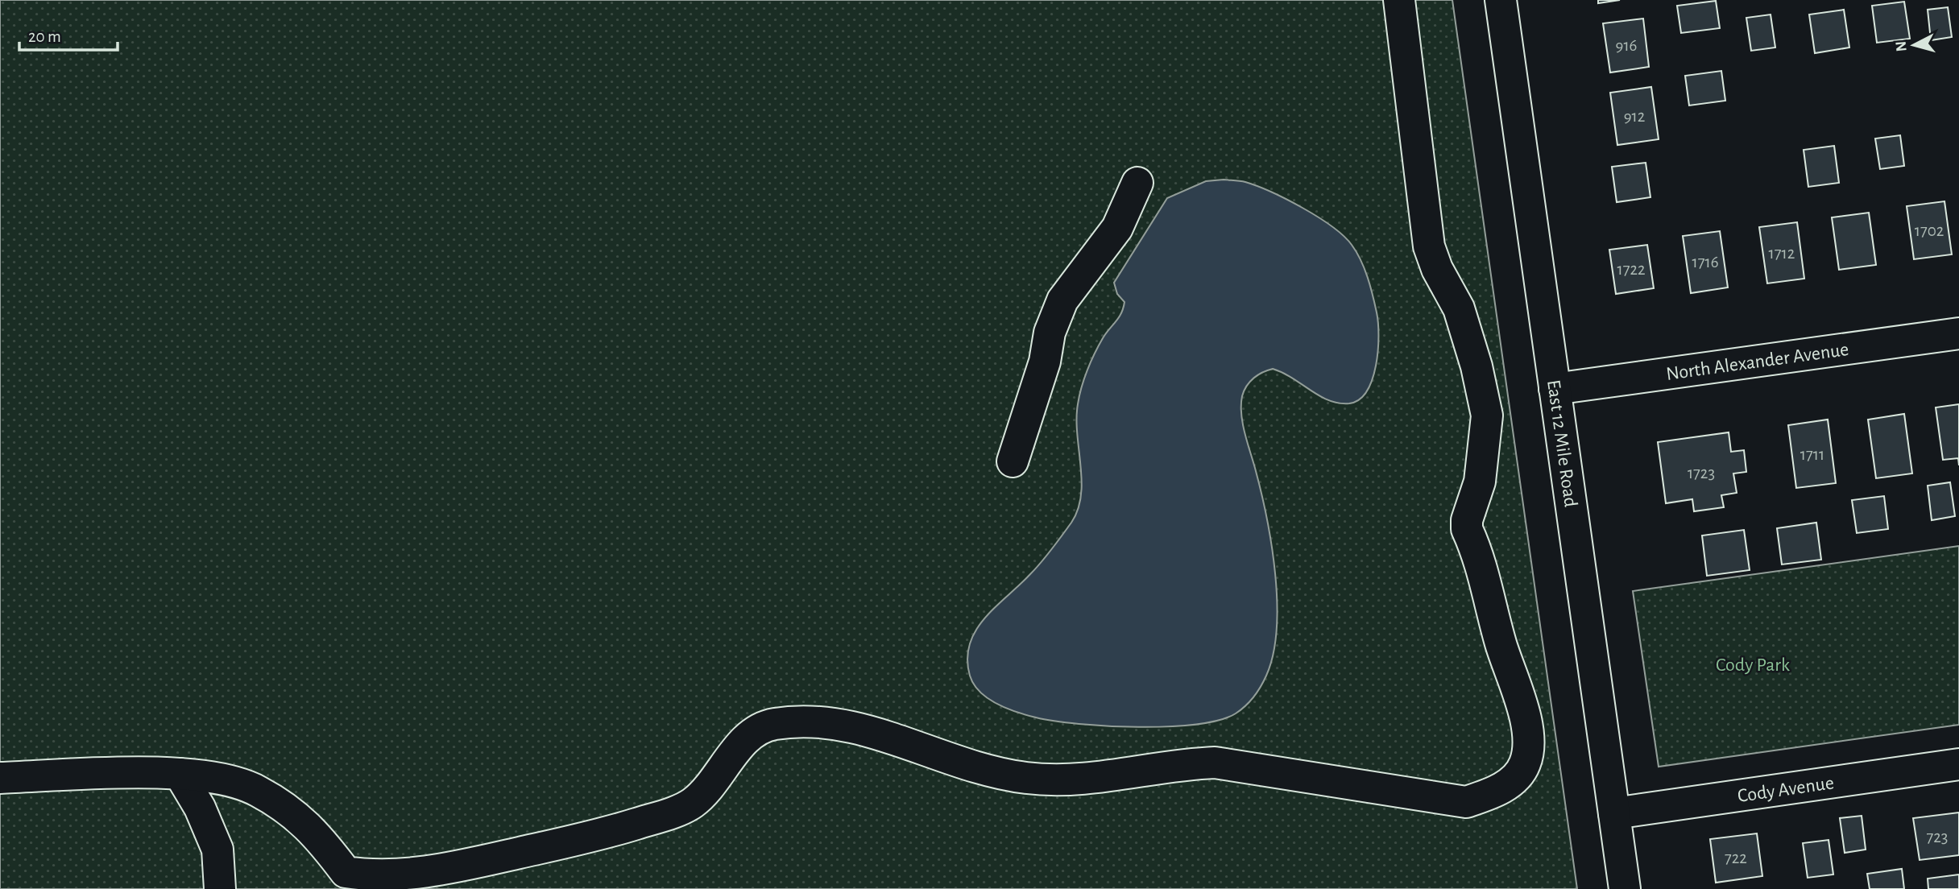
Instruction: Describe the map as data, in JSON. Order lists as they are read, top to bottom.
{
  "streets": {
    "main road": ["North Alexander Avenue", "East 12 Mile Road", "Cody Avenue"]
  },
  "crossings": [
    ["North Alexander Avenue", "East 12 Mile Road"],
    ["East 12 Mile Road", "Cody Avenue"]
  ],
  "parks": ["Cody Park"],
  "house_numbers": [
    "916",
    "912",
    "1702",
    "1712",
    "1716",
    "1722",
    "1711",
    "1723",
    "723",
    "722"
  ],
  "scale_bar": "20 m",
  "north": "left"
}
